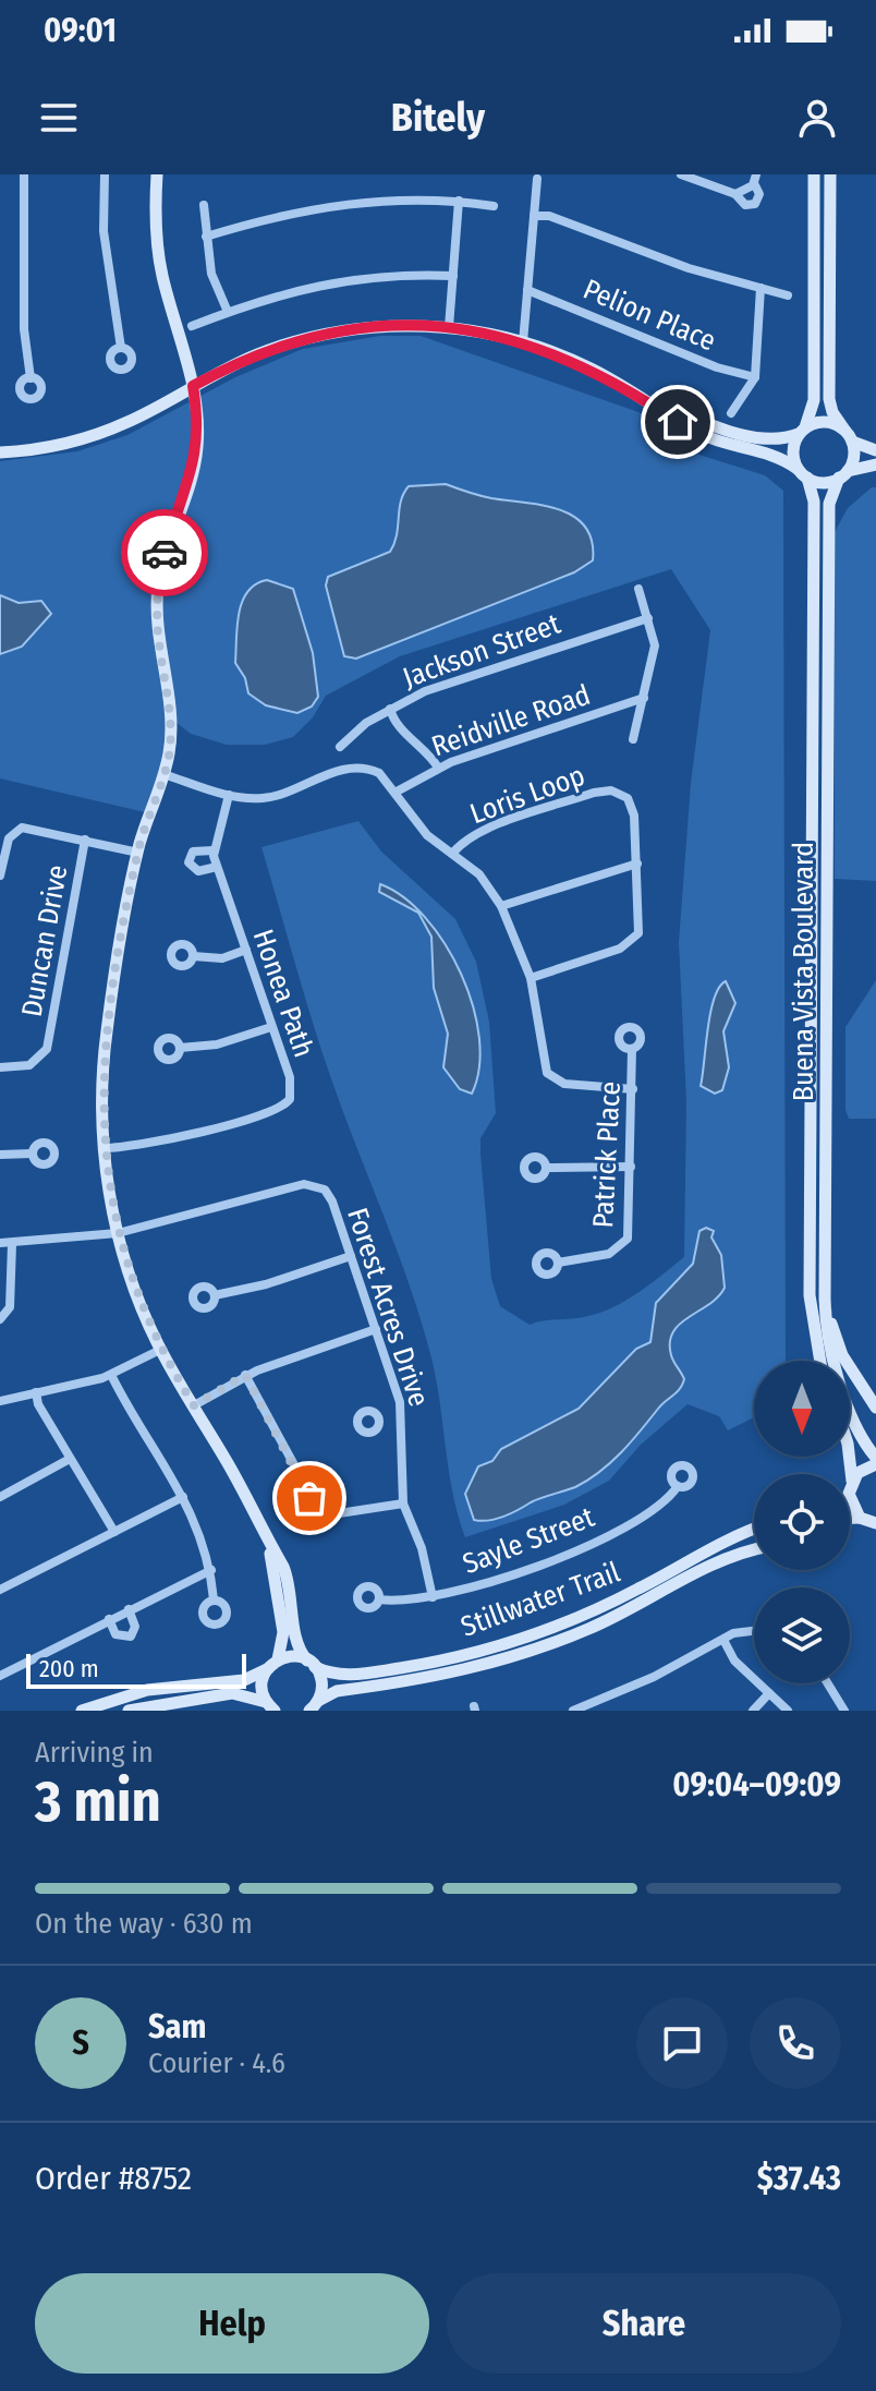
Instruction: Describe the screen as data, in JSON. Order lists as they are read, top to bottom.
{
  "streets": {
    "main road": ["Buena Vista Boulevard", "Stillwater Trail"],
    "street": [
      "Pelion Place",
      "Jackson Street",
      "Reidville Road",
      "Loris Loop",
      "Duncan Drive",
      "Honea Path",
      "Patrick Place",
      "Forest Acres Drive",
      "Sayle Street"
    ]
  },
  "crossings": [
    ["Forest Acres Drive", "Sayle Street"]
  ],
  "scale_bar": "200 m",
  "north": "bottom",
  "page": {
    "status": "09:01",
    "header": "Bitely",
    "scale": "200 m",
    "heading": ["3 min", "Arriving in", "09:04–09:09"],
    "panel": [
      "Sam",
      "Courier · 4.6",
      "Order #8752",
      "$37.43"
    ],
    "bar": "On the way · 630 m",
    "round": "S",
    "buttons": ["Help", "Share"]
  }
}
